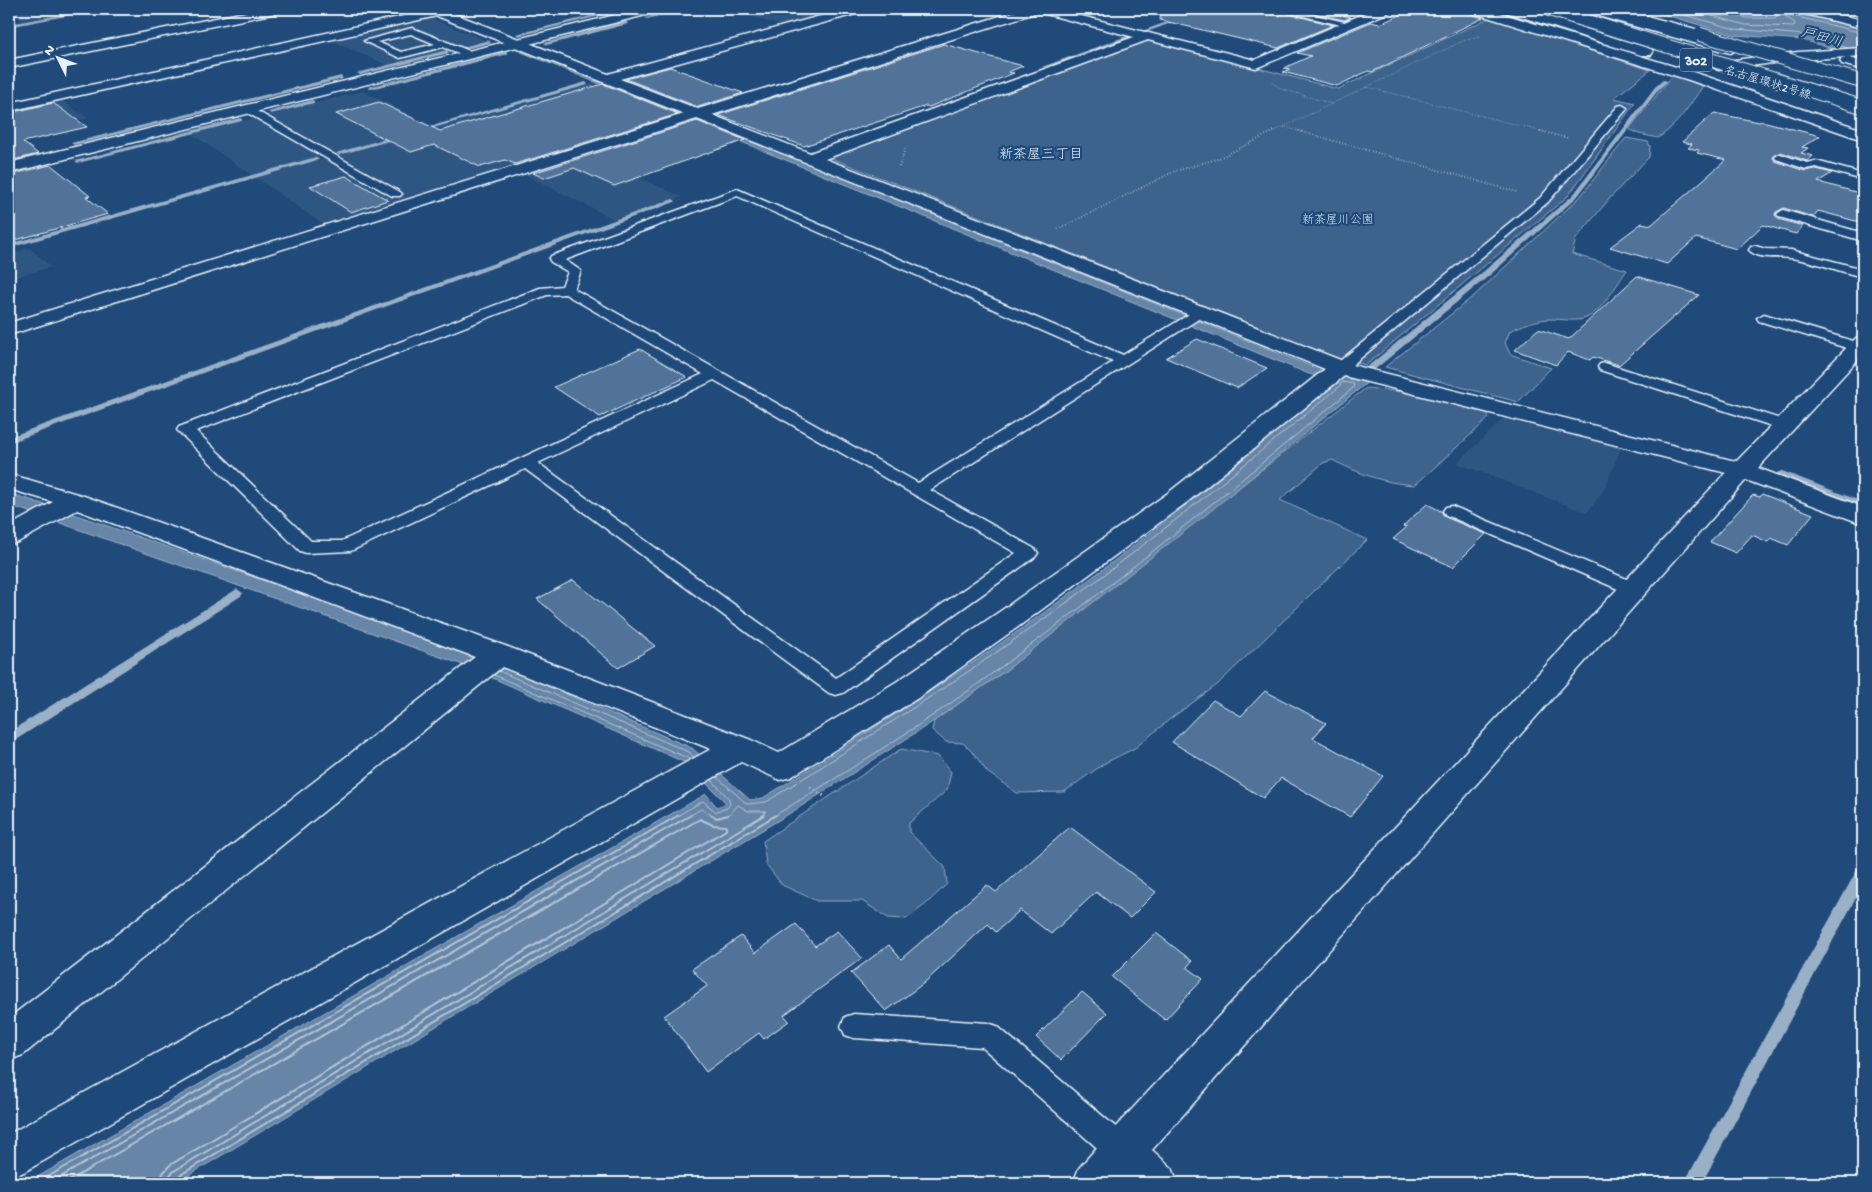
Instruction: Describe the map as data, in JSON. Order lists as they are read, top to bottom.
{
  "streets": {
    "main road": ["302", "名古屋環状2号線"]
  },
  "districts": ["新茶屋三丁目"],
  "water": ["戸田川"],
  "parks": ["新茶屋川公園"],
  "north": "top left"
}
